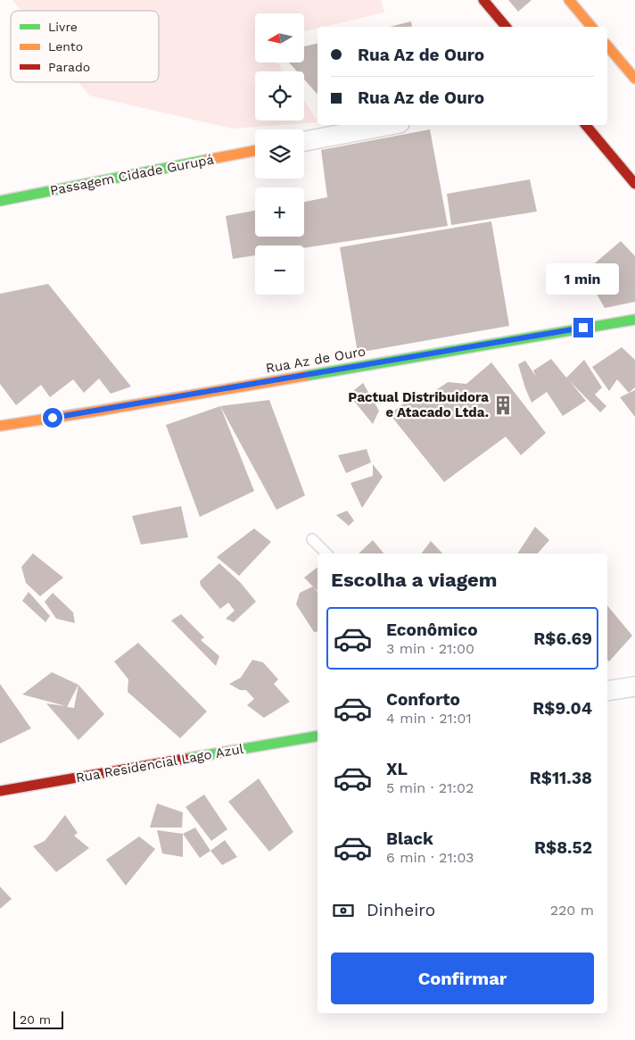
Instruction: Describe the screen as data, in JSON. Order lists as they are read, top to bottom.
{
  "streets": {
    "main road": ["Passagem Cidade Gurupá", "Rua Az de Ouro", "Rua Residencial Lago Azul"]
  },
  "places": {
    "building": ["Pactual Distribuidora e Atacado Ltda."]
  },
  "legend": ["Livre", "Lento", "Parado"],
  "scale_bar": "20 m",
  "north": "left",
  "page": {
    "map_buttons": ["+", "−"],
    "banner": ["Rua Az de Ouro", "Rua Az de Ouro"],
    "bubble": "1 min",
    "heading": "Escolha a viagem",
    "list": [
      {
        "name": "Econômico",
        "note": "3 min · 21:00",
        "value": "R$6.69"
      },
      {
        "name": "Conforto",
        "note": "4 min · 21:01",
        "value": "R$9.04"
      },
      {
        "name": "XL",
        "note": "5 min · 21:02",
        "value": "R$11.38"
      },
      {
        "name": "Black",
        "note": "6 min · 21:03",
        "value": "R$8.52"
      }
    ],
    "pay": ["Dinheiro", "220 m"],
    "buttons": "Confirmar",
    "scale": "20 m"
  }
}
